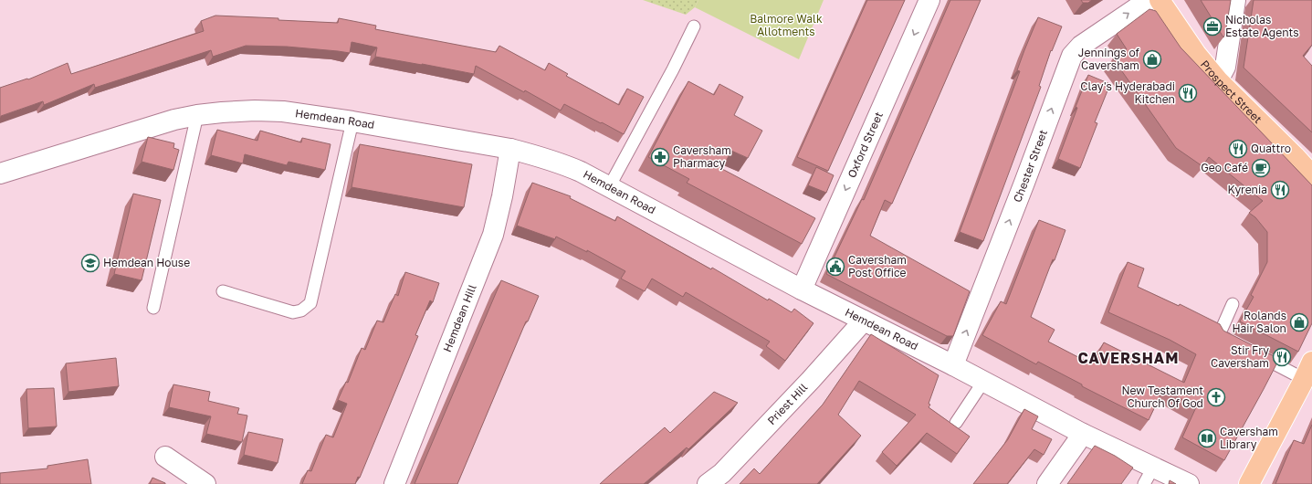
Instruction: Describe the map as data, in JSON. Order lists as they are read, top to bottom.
{
  "streets": {
    "main road": ["Prospect Street"],
    "street": [
      "Hemdean Road",
      "Oxford Street",
      "Chester Street",
      "Hemdean Hill",
      "Priest Hill"
    ]
  },
  "crossings": [
    ["Hemdean Road", "Oxford Street"],
    ["Hemdean Road", "Chester Street"],
    ["Hemdean Road", "Hemdean Hill"],
    ["Hemdean Road", "Priest Hill"]
  ],
  "one_way": ["Oxford Street", "Chester Street"],
  "districts": ["CAVERSHAM"],
  "parks": ["Balmore Walk Allotments"],
  "places": {
    "office": ["Nicholas Estate Agents"],
    "shop": ["Jennings of Caversham", "Rolands Hair Salon"],
    "restaurant": [
      "Clay's Hyderabadi Kitchen",
      "Quattro",
      "Kyrenia",
      "Stir Fry Caversham"
    ],
    "pharmacy": ["Caversham Pharmacy"],
    "cafe": ["Geo Café"],
    "school or university": ["Hemdean House"],
    "public building": ["Caversham Post Office"],
    "church": ["New Testament Church Of God"],
    "library": ["Caversham Library"]
  }
}
